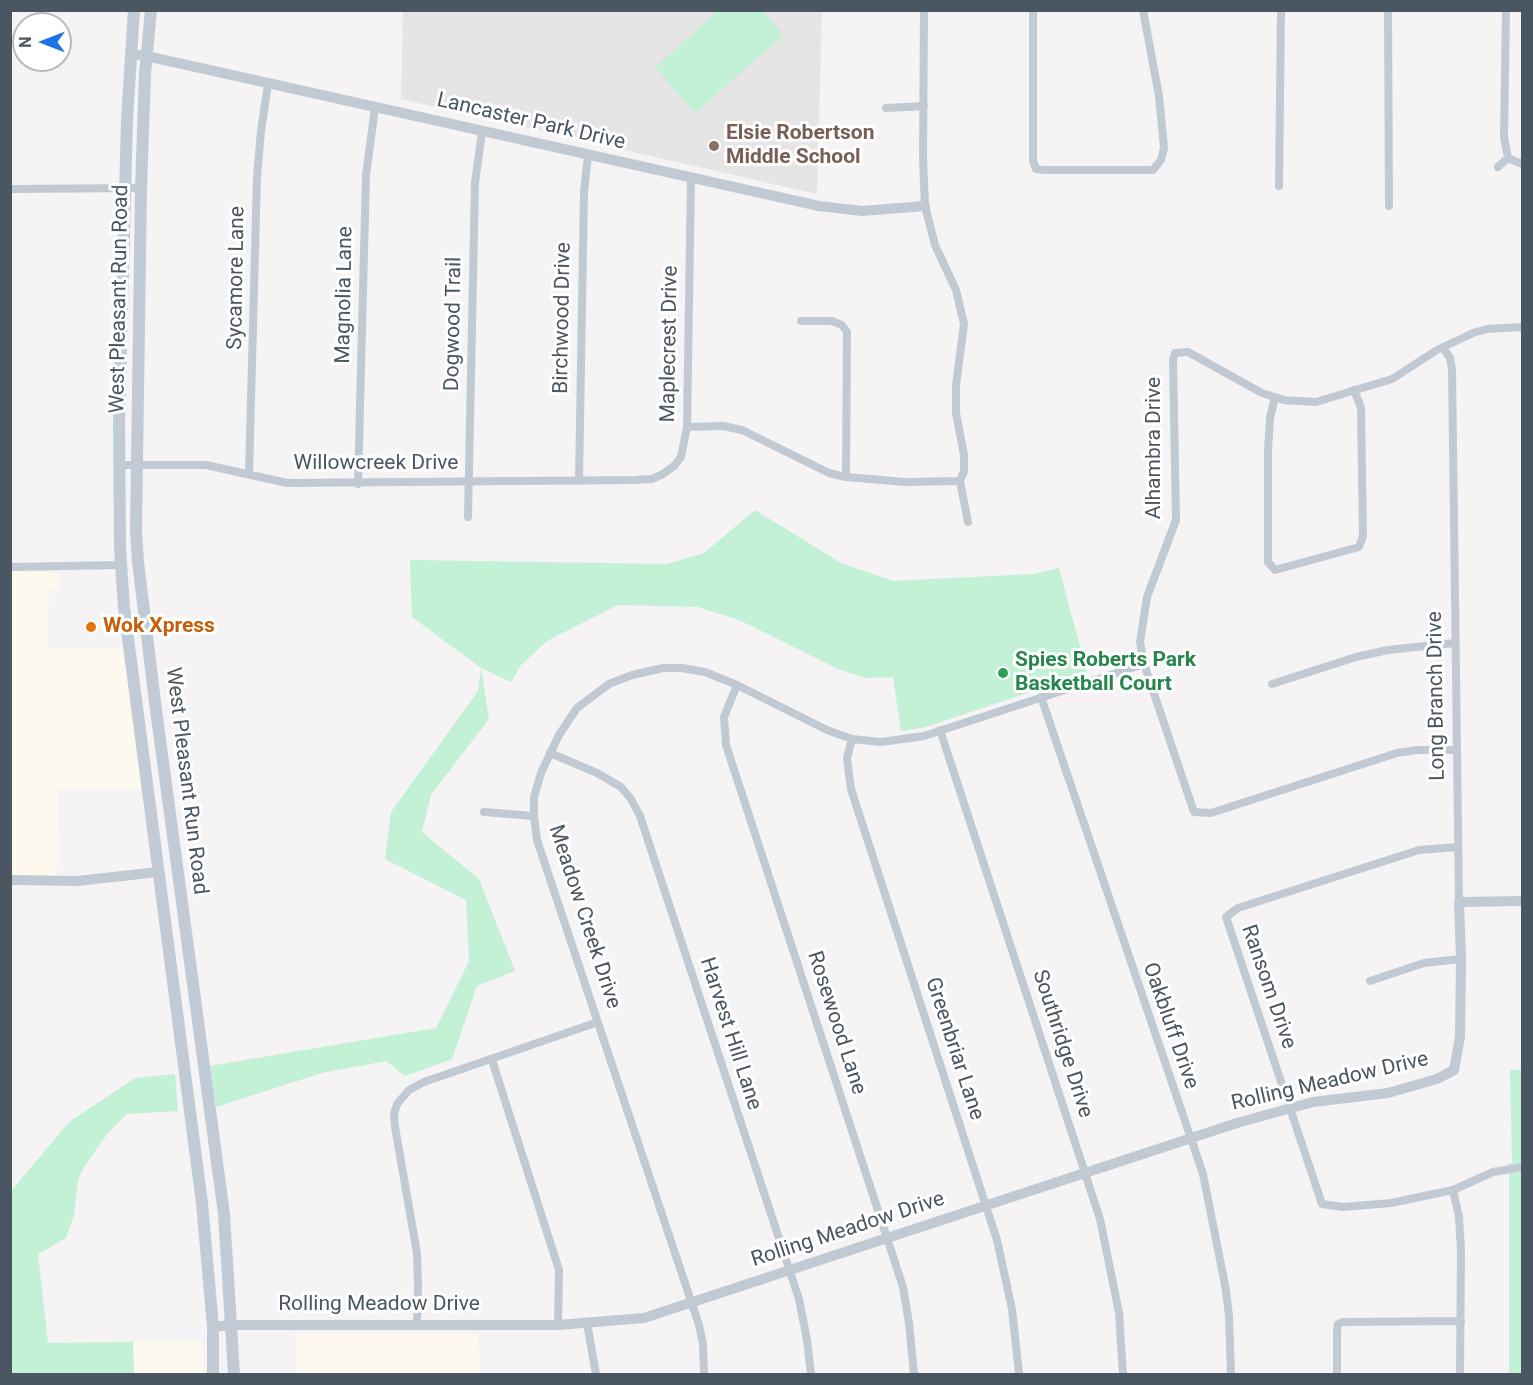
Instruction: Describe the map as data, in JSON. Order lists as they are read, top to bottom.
{
  "streets": {
    "main road": ["West Pleasant Run Road"],
    "street": [
      "Lancaster Park Drive",
      "Sycamore Lane",
      "Magnolia Lane",
      "Birchwood Drive",
      "Dogwood Trail",
      "Maplecrest Drive",
      "Alhambra Drive",
      "Willowcreek Drive",
      "Long Branch Drive",
      "Meadow Creek Drive",
      "Ransom Drive",
      "Rosewood Lane",
      "Oakbluff Drive",
      "Harvest Hill Lane",
      "Southridge Drive",
      "Greenbriar Lane",
      "Rolling Meadow Drive"
    ]
  },
  "crossings": [
    ["Lancaster Park Drive", "Sycamore Lane"],
    ["Lancaster Park Drive", "Magnolia Lane"],
    ["Lancaster Park Drive", "West Pleasant Run Road"],
    ["Lancaster Park Drive", "Birchwood Drive"],
    ["Lancaster Park Drive", "Dogwood Trail"],
    ["Lancaster Park Drive", "Maplecrest Drive"],
    ["Sycamore Lane", "Willowcreek Drive"],
    ["Magnolia Lane", "Willowcreek Drive"],
    ["West Pleasant Run Road", "Willowcreek Drive"],
    ["West Pleasant Run Road", "Rolling Meadow Drive"],
    ["Birchwood Drive", "Willowcreek Drive"],
    ["Dogwood Trail", "Willowcreek Drive"],
    ["Maplecrest Drive", "Willowcreek Drive"],
    ["Alhambra Drive", "Long Branch Drive"],
    ["Alhambra Drive", "Meadow Creek Drive"],
    ["Long Branch Drive", "Ransom Drive"],
    ["Long Branch Drive", "Rolling Meadow Drive"],
    ["Meadow Creek Drive", "Rosewood Lane"],
    ["Meadow Creek Drive", "Oakbluff Drive"],
    ["Meadow Creek Drive", "Harvest Hill Lane"],
    ["Meadow Creek Drive", "Southridge Drive"],
    ["Meadow Creek Drive", "Greenbriar Lane"],
    ["Meadow Creek Drive", "Rolling Meadow Drive"],
    ["Ransom Drive", "Rolling Meadow Drive"],
    ["Rosewood Lane", "Rolling Meadow Drive"],
    ["Oakbluff Drive", "Rolling Meadow Drive"],
    ["Harvest Hill Lane", "Rolling Meadow Drive"],
    ["Southridge Drive", "Rolling Meadow Drive"],
    ["Greenbriar Lane", "Rolling Meadow Drive"]
  ],
  "places": ["Elsie Robertson Middle School", "Wok Xpress", "Spies Roberts Park Basketball Court"],
  "north": "left"
}
